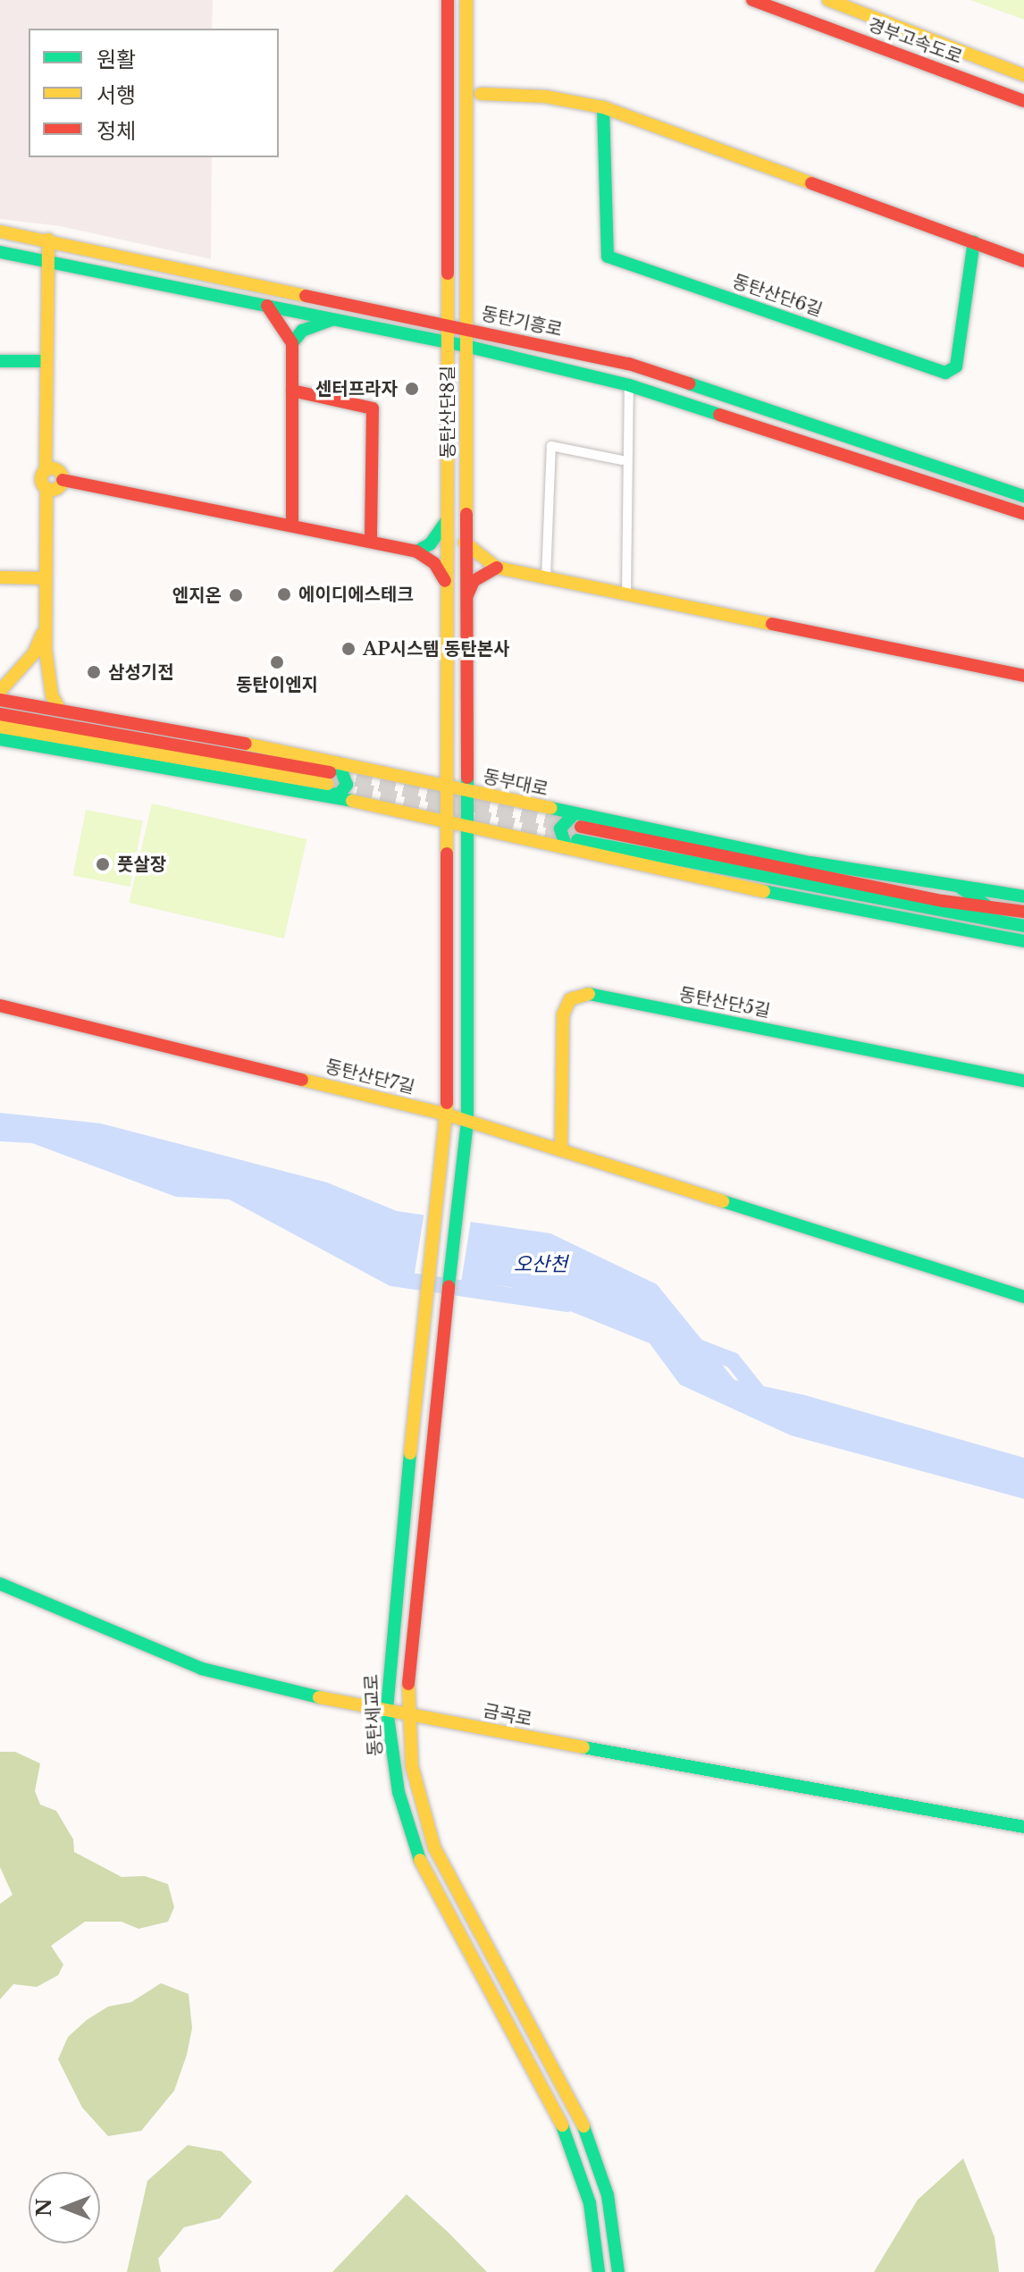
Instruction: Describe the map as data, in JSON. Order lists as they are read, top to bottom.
{
  "streets": {
    "main road": [
      "경부고속도로",
      "동탄산단6길",
      "동탄기흥로",
      "동탄산단8길",
      "동부대로",
      "동탄산단5길",
      "동탄산단7길",
      "동탄세교로",
      "금곡로"
    ]
  },
  "crossings": [
    ["동탄기흥로", "동탄산단8길"],
    ["동탄산단8길", "동부대로"],
    ["동탄산단7길", "동탄세교로"],
    ["동탄세교로", "금곡로"]
  ],
  "water": ["오산천"],
  "places": [
    "센터프라자",
    "에이디에스테크",
    "엔지온",
    "AP시스템 동탄본사",
    "동탄이엔지",
    "삼성기전",
    "풋살장"
  ],
  "legend": ["원활", "서행", "정체"],
  "north": "left"
}
